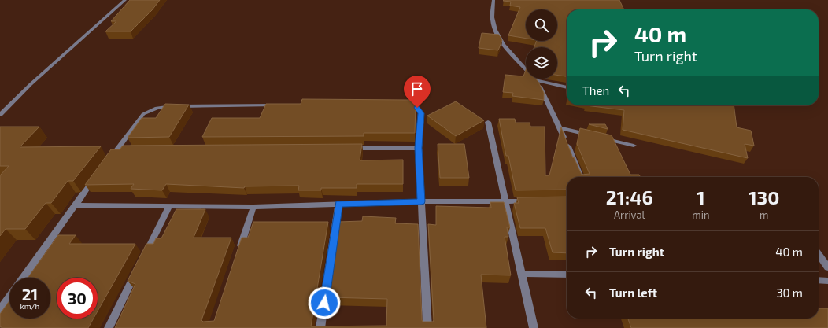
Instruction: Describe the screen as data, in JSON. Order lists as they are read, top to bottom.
{
  "page": {
    "turn": ["40 m", "Turn right"],
    "then": "Then",
    "eta": [
      "21:46",
      "Arrival",
      "1",
      "min",
      "130",
      "m"
    ],
    "list": [
      {
        "name": "Turn right",
        "value": "40 m"
      },
      {
        "name": "Turn left",
        "value": "30 m"
      }
    ],
    "speed": "21 km/h",
    "limit": "30"
  }
}
